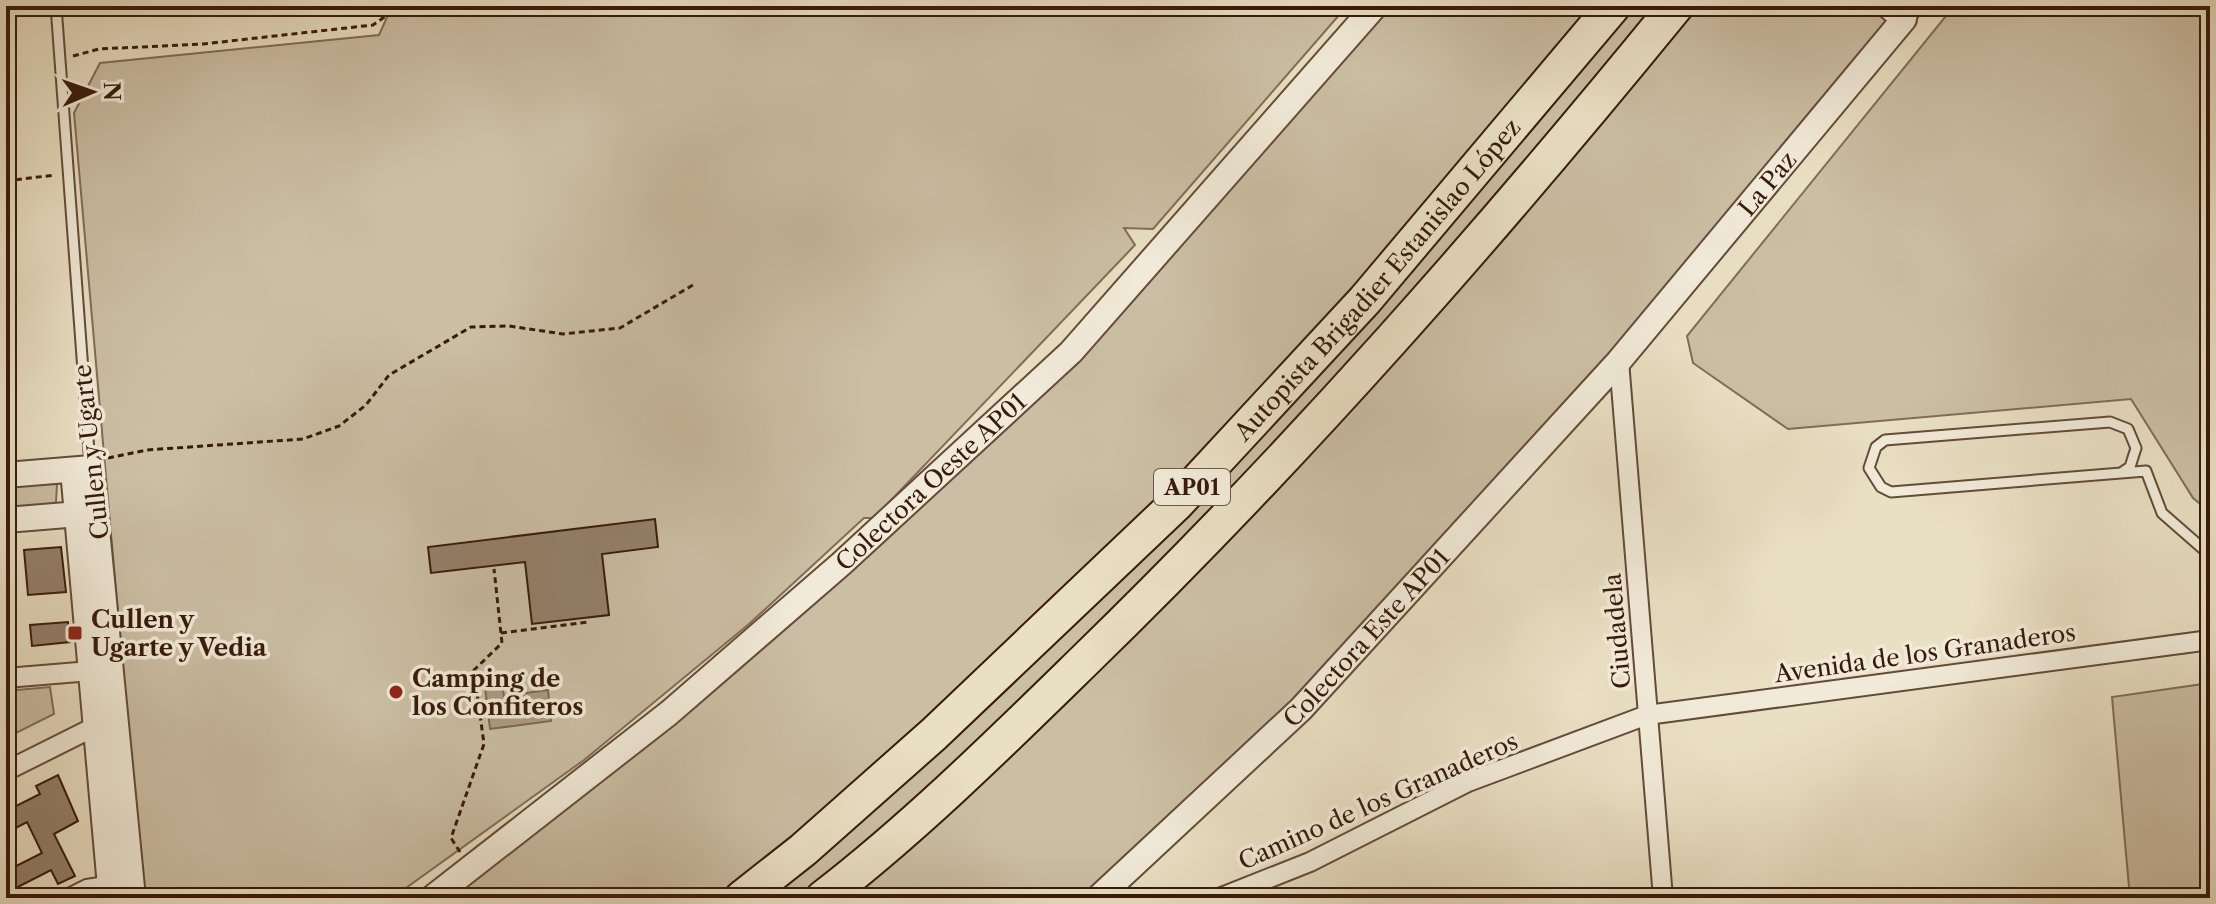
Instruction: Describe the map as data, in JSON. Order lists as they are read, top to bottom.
{
  "streets": {
    "highway": ["Autopista Brigadier Estanislao López", "AP01"],
    "street": [
      "La Paz",
      "Cullen y Ugarte",
      "Colectora Oeste AP01",
      "Ciudadela",
      "Colectora Este AP01",
      "Avenida de los Granaderos",
      "Camino de los Granaderos"
    ]
  },
  "crossings": [
    ["La Paz", "Ciudadela"],
    ["La Paz", "Colectora Este AP01"],
    ["Ciudadela", "Colectora Este AP01"],
    ["Ciudadela", "Avenida de los Granaderos"],
    ["Ciudadela", "Camino de los Granaderos"],
    ["Avenida de los Granaderos", "Camino de los Granaderos"]
  ],
  "places": {
    "transit": ["Cullen y Ugarte y Vedia"],
    "other": ["Camping de los Confiteros"]
  },
  "north": "right"
}
